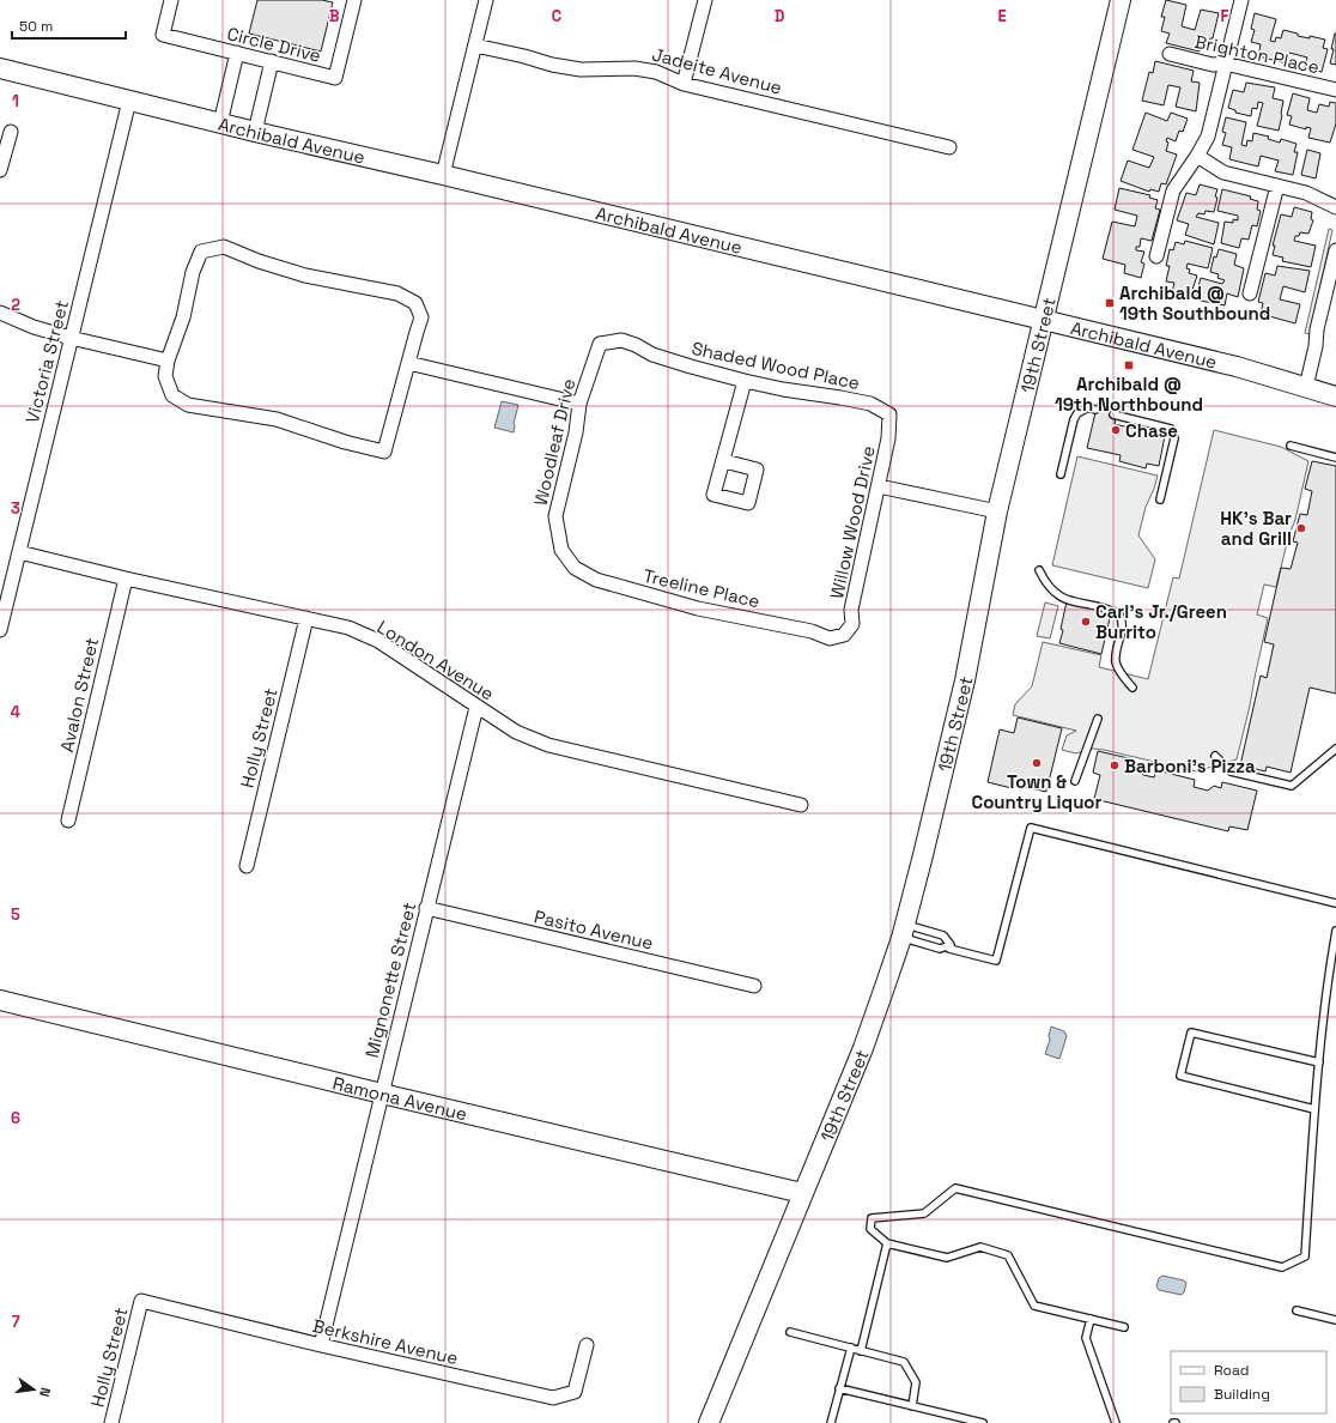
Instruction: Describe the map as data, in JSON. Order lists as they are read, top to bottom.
{
  "streets": {
    "main road": ["Archibald Avenue", "19th Street", "Ramona Avenue"],
    "street": [
      "Circle Drive",
      "Brighton Place",
      "Jadeite Avenue",
      "Victoria Street",
      "Shaded Wood Place",
      "Woodleaf Drive",
      "Willow Wood Drive",
      "Treeline Place",
      "London Avenue",
      "Avalon Street",
      "Holly Street",
      "Pasito Avenue",
      "Mignonette Street",
      "Berkshire Avenue"
    ]
  },
  "crossings": [
    ["Archibald Avenue", "19th Street"],
    ["Archibald Avenue", "Victoria Street"],
    ["19th Street", "Ramona Avenue"],
    ["Victoria Street", "London Avenue"],
    ["Shaded Wood Place", "Woodleaf Drive"],
    ["Shaded Wood Place", "Willow Wood Drive"],
    ["Woodleaf Drive", "Treeline Place"],
    ["Willow Wood Drive", "Treeline Place"],
    ["London Avenue", "Avalon Street"],
    ["London Avenue", "Holly Street"],
    ["London Avenue", "Mignonette Street"],
    ["Holly Street", "Berkshire Avenue"],
    ["Pasito Avenue", "Mignonette Street"],
    ["Mignonette Street", "Ramona Avenue"],
    ["Mignonette Street", "Berkshire Avenue"]
  ],
  "places": {
    "transit": ["Archibald @ 19th Southbound", "Archibald @ 19th Northbound"],
    "other": [
      "Chase",
      "HK's Bar and Grill",
      "Carl's Jr./Green Burrito",
      "Town & Country Liquor",
      "Barboni's Pizza"
    ]
  },
  "legend": ["Road", "Building"],
  "scale_bar": "50 m",
  "north": "right",
  "grid": {
    "columns": [
      "B",
      "C",
      "D",
      "E",
      "F"
    ],
    "rows": [
      "1",
      "2",
      "3",
      "4",
      "5",
      "6",
      "7"
    ]
  }
}
